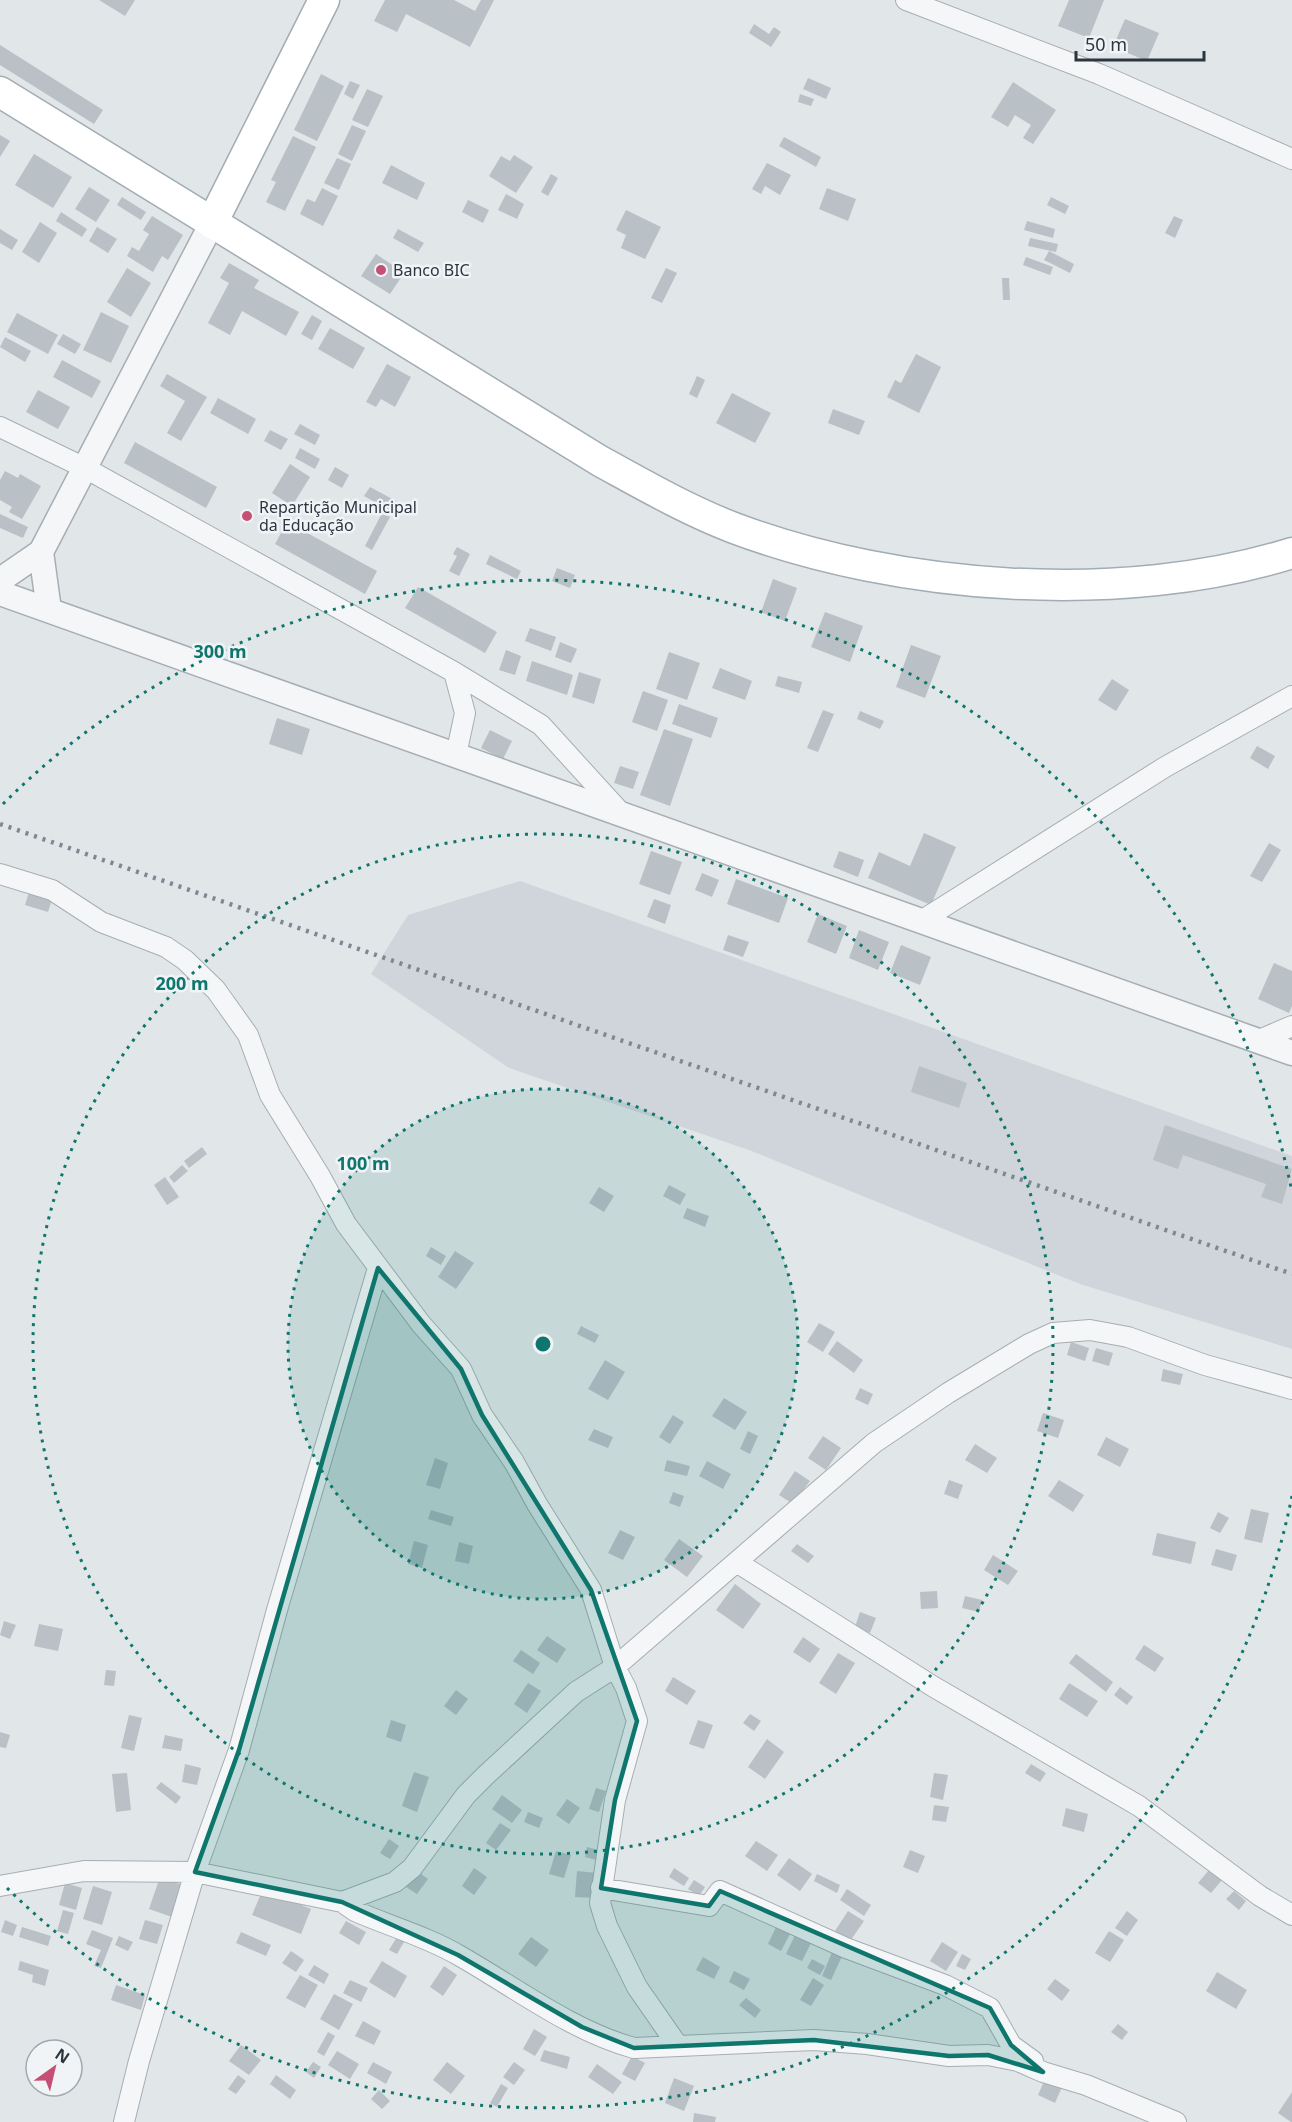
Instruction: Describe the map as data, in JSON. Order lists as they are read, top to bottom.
{
  "places": ["Banco BIC", "Repartição Municipal da Educação"],
  "scale_bar": "50 m",
  "north": "top right",
  "rings": ["300 m", "200 m", "100 m"]
}
